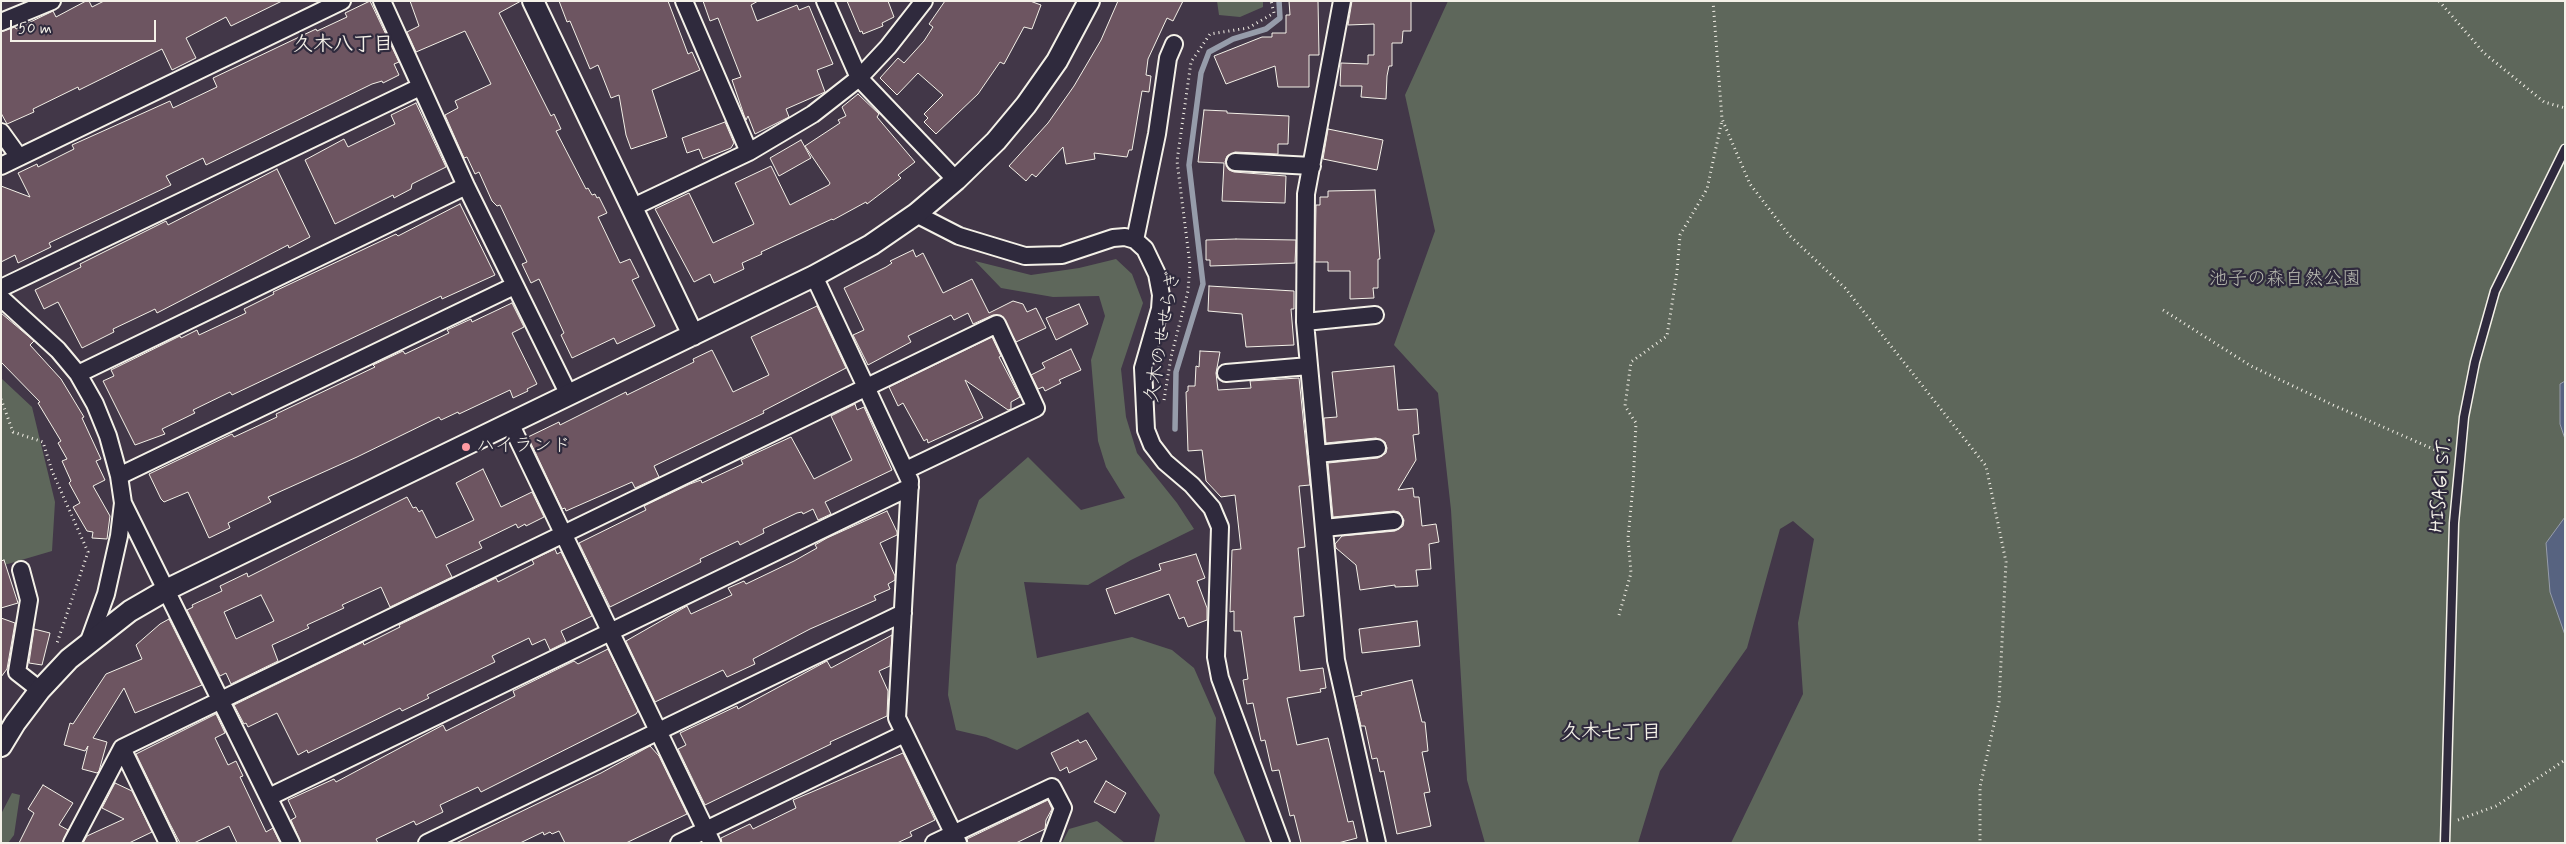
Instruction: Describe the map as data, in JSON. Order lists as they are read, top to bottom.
{
  "streets": {
    "lane": ["HISAGI ST."],
    "path": ["久木のせせらぎ"]
  },
  "districts": ["久木八丁目", "久木七丁目"],
  "parks": ["池子の森自然公園"],
  "places": ["ハイランド"],
  "scale_bar": "50 m"
}
